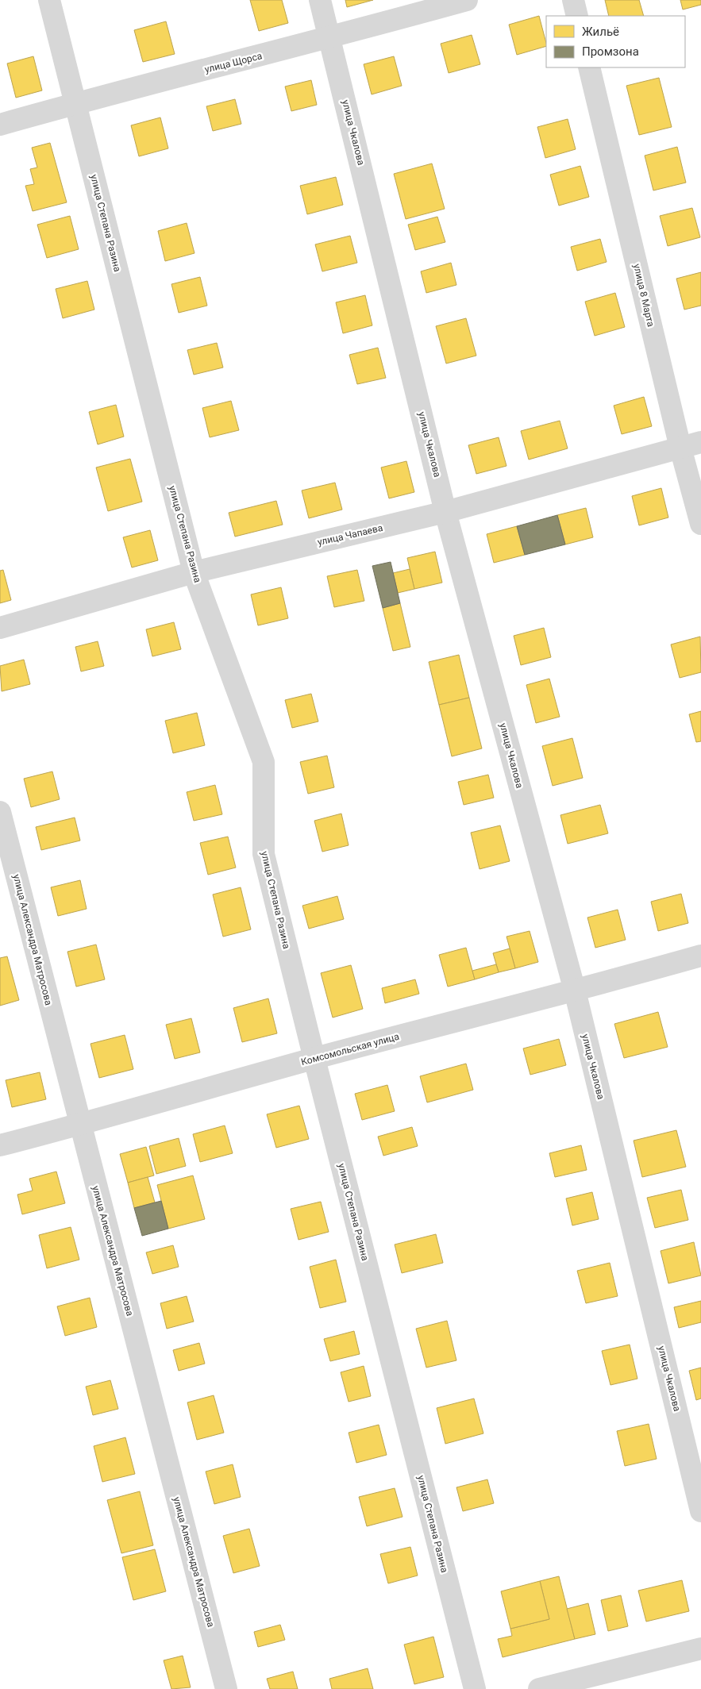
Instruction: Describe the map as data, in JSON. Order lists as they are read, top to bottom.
{
  "streets": {
    "street": [
      "улица Щорса",
      "улица Чкалова",
      "улица Степана Разина",
      "улица 8 Марта",
      "улица Чапаева",
      "улица Александра Матросова",
      "Комсомольская улица"
    ]
  },
  "crossings": [
    ["улица Щорса", "улица Чкалова"],
    ["улица Щорса", "улица Степана Разина"],
    ["улица Чкалова", "улица Чапаева"],
    ["улица Чкалова", "Комсомольская улица"],
    ["улица Степана Разина", "улица Чапаева"],
    ["улица Степана Разина", "Комсомольская улица"],
    ["улица 8 Марта", "улица Чапаева"],
    ["улица Александра Матросова", "Комсомольская улица"]
  ],
  "legend": ["Жильё", "Промзона"]
}
